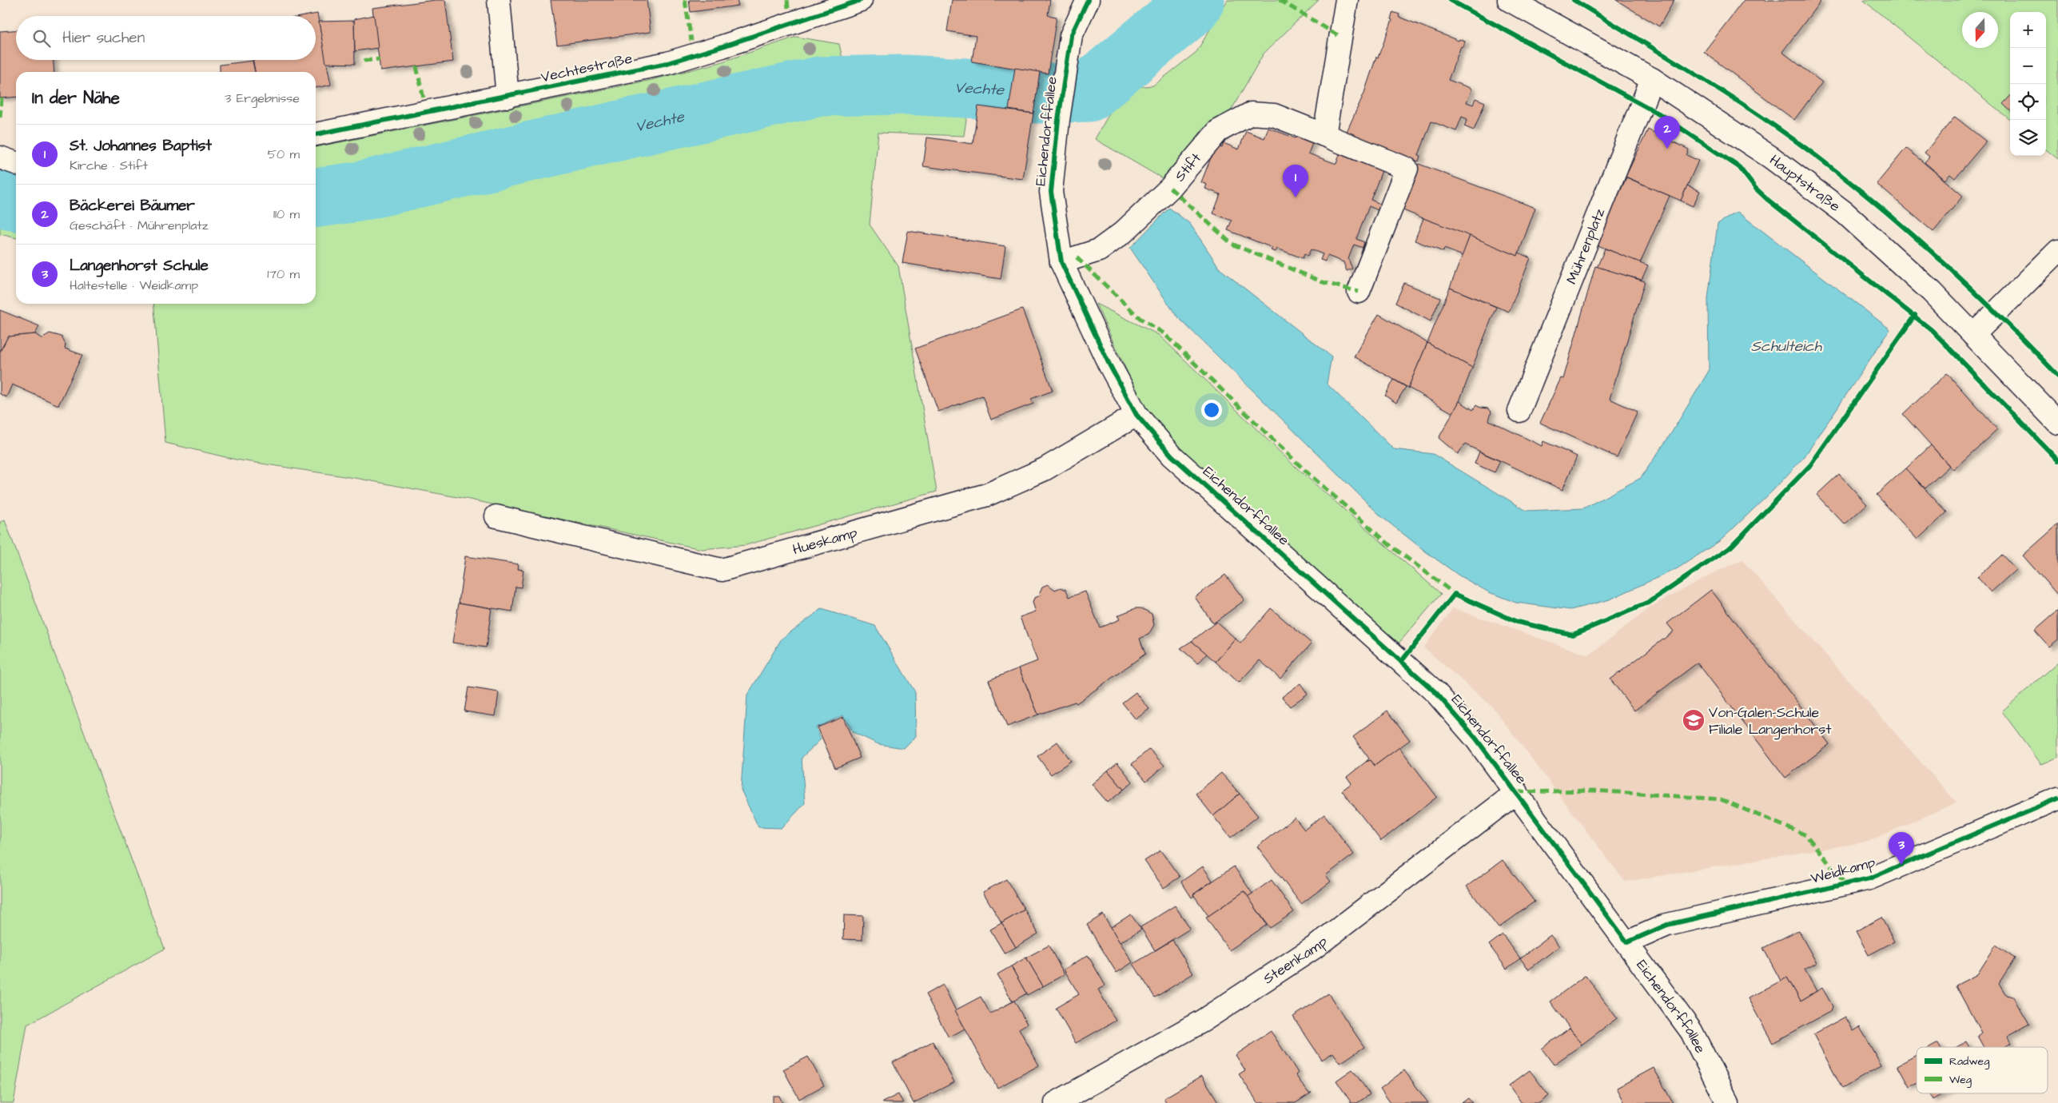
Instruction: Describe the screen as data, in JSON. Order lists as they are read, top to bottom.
{
  "streets": {
    "street": [
      "Vechtestraße",
      "Eichendorffallee",
      "Stift",
      "Hauptstraße",
      "Mührenplatz",
      "Hueskamp",
      "Weidkamp",
      "Steenkamp"
    ]
  },
  "crossings": [
    ["Eichendorffallee", "Stift"],
    ["Eichendorffallee", "Hueskamp"],
    ["Eichendorffallee", "Weidkamp"],
    ["Eichendorffallee", "Steenkamp"],
    ["Hauptstraße", "Mührenplatz"]
  ],
  "water": ["Vechte", "Schulteich"],
  "places": {
    "school or university": ["Von-Galen-Schule Filiale Langenhorst"]
  },
  "legend": ["Radweg", "Weg"],
  "north": "bottom",
  "page": {
    "map_buttons": ["+", "−"],
    "search": "Hier suchen",
    "heading": ["In der Nähe", "3 Ergebnisse"],
    "pins": ["2", "1", "3"],
    "list": [
      {
        "mark": "1",
        "name": "St. Johannes Baptist",
        "note": "Kirche · Stift",
        "value": "50 m"
      },
      {
        "mark": "2",
        "name": "Bäckerei Bäumer",
        "note": "Geschäft · Mührenplatz",
        "value": "110 m"
      },
      {
        "mark": "3",
        "name": "Langenhorst Schule",
        "note": "Haltestelle · Weidkamp",
        "value": "170 m"
      }
    ]
  }
}
